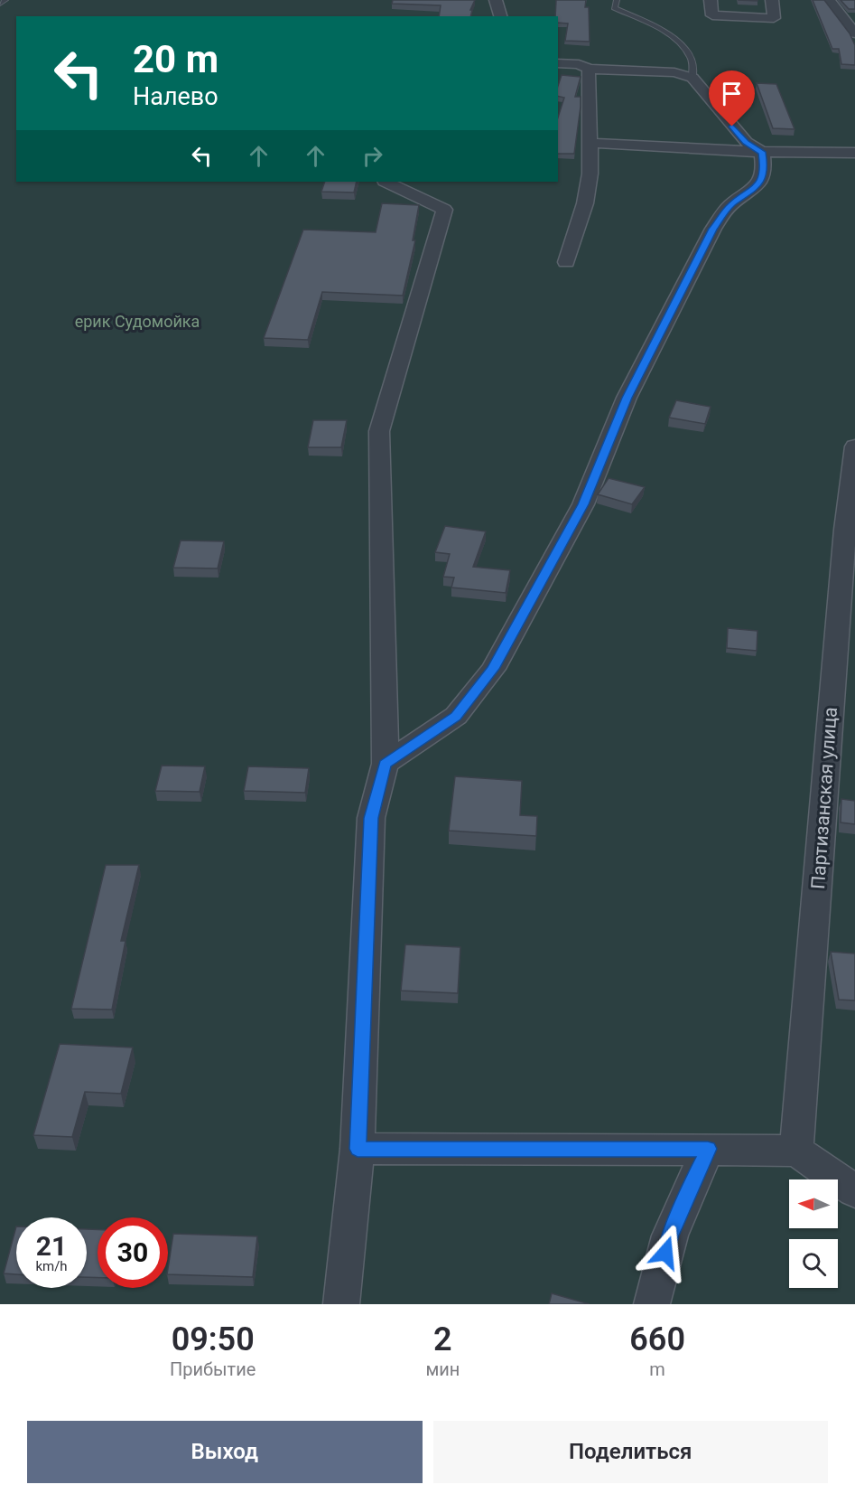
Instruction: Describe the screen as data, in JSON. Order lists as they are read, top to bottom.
{
  "streets": {
    "street": ["Партизанская улица"]
  },
  "parks": ["ерик Судомойка"],
  "north": "left",
  "page": {
    "turn": ["20 m", "Налево"],
    "speed": "21 km/h",
    "limit": "30",
    "eta": [
      "09:50",
      "Прибытие",
      "2",
      "мин",
      "660",
      "m"
    ],
    "buttons": ["Выход", "Поделиться"]
  }
}
